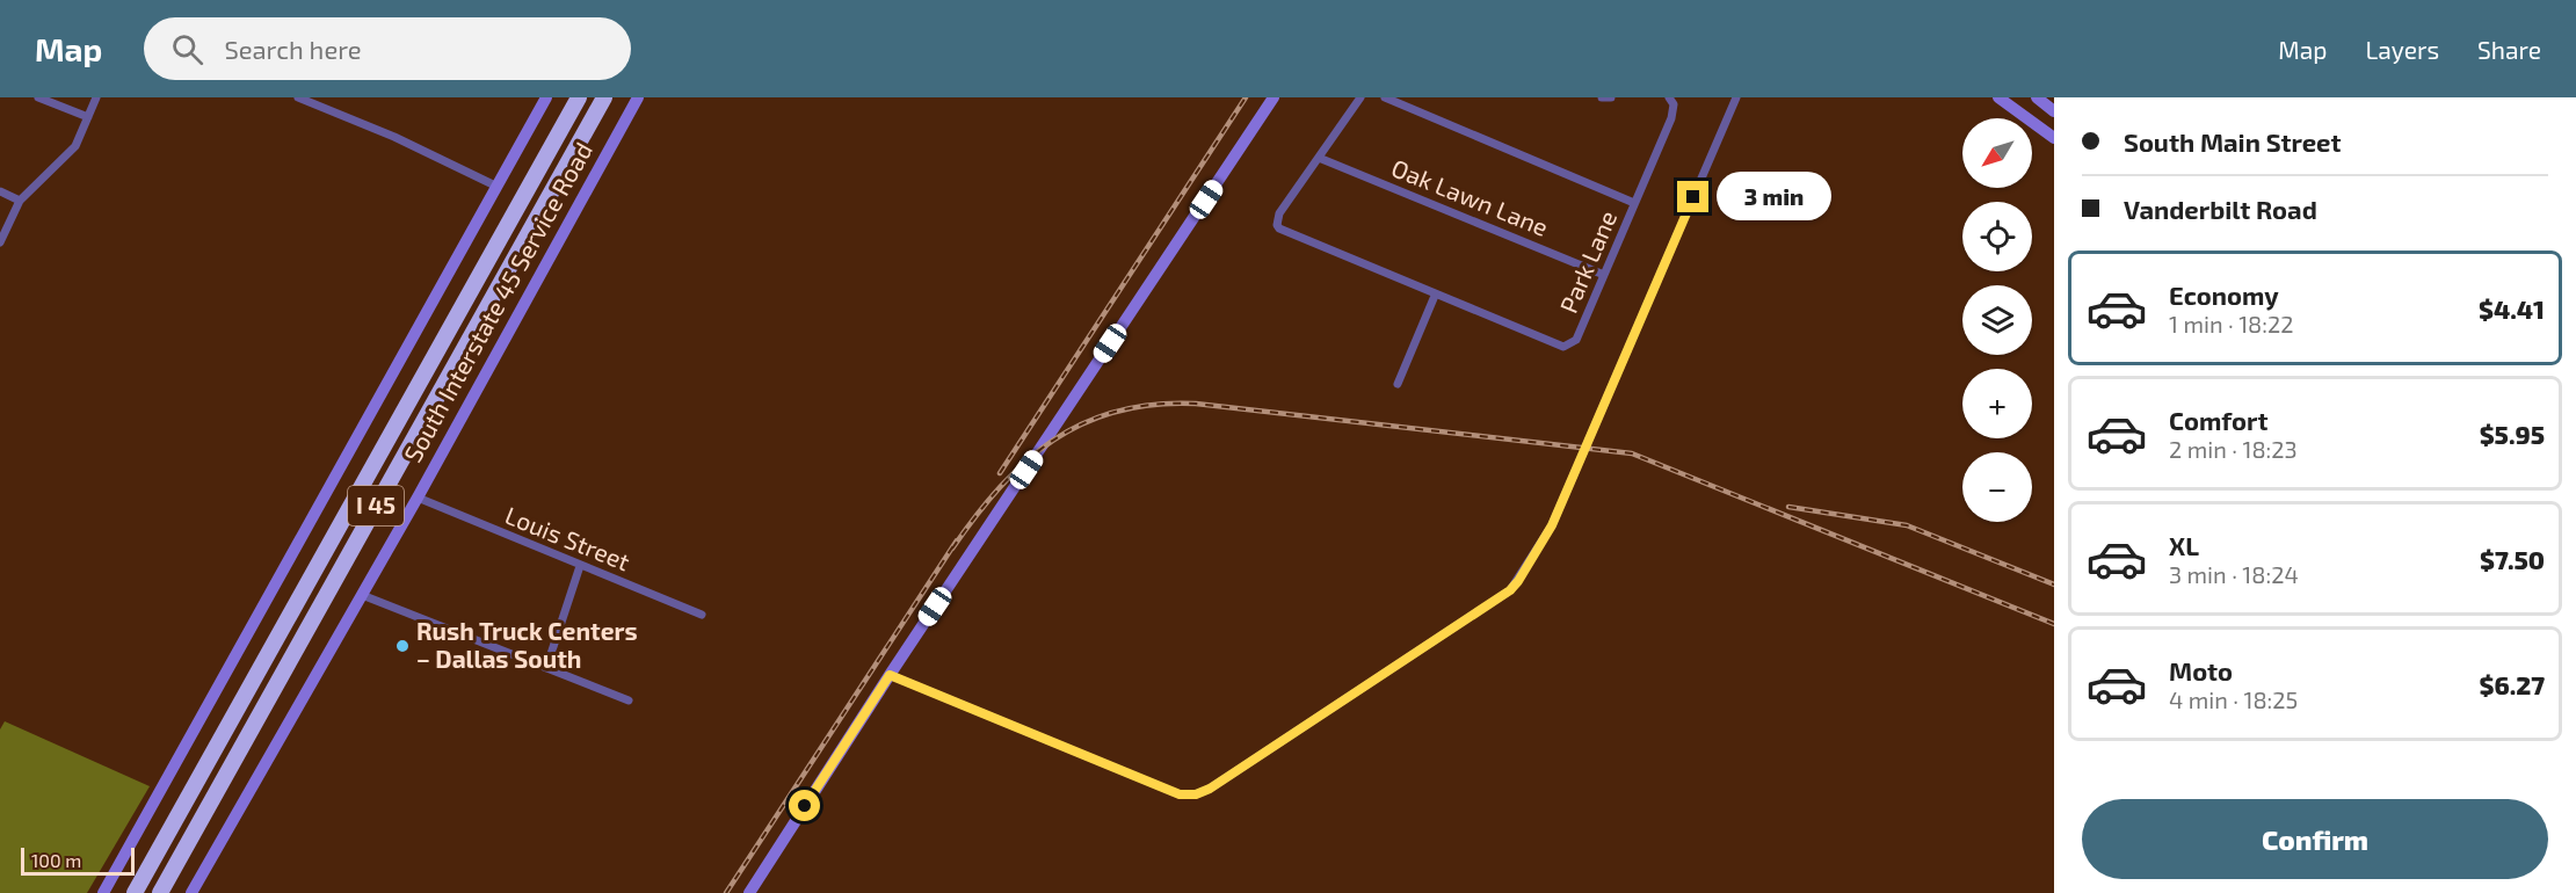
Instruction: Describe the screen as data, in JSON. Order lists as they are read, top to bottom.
{
  "streets": {
    "highway": ["I 45"],
    "main road": ["South Interstate 45 Service Road"],
    "street": ["Oak Lawn Lane", "Park Lane", "Louis Street"]
  },
  "crossings": [
    ["Oak Lawn Lane", "Park Lane"],
    ["South Interstate 45 Service Road", "Louis Street"]
  ],
  "places": ["Rush Truck Centers – Dallas South"],
  "scale_bar": "100 m",
  "north": "bottom left",
  "page": {
    "header": "Map",
    "search": "Search here",
    "nav": ["Map", "Layers", "Share"],
    "banner": ["South Main Street", "Vanderbilt Road"],
    "map_buttons": ["+", "−"],
    "bubble": "3 min",
    "list": [
      {
        "name": "Economy",
        "note": "1 min · 18:22",
        "value": "$4.41"
      },
      {
        "name": "Comfort",
        "note": "2 min · 18:23",
        "value": "$5.95"
      },
      {
        "name": "XL",
        "note": "3 min · 18:24",
        "value": "$7.50"
      },
      {
        "name": "Moto",
        "note": "4 min · 18:25",
        "value": "$6.27"
      }
    ],
    "buttons": "Confirm",
    "scale": "100 m"
  }
}
